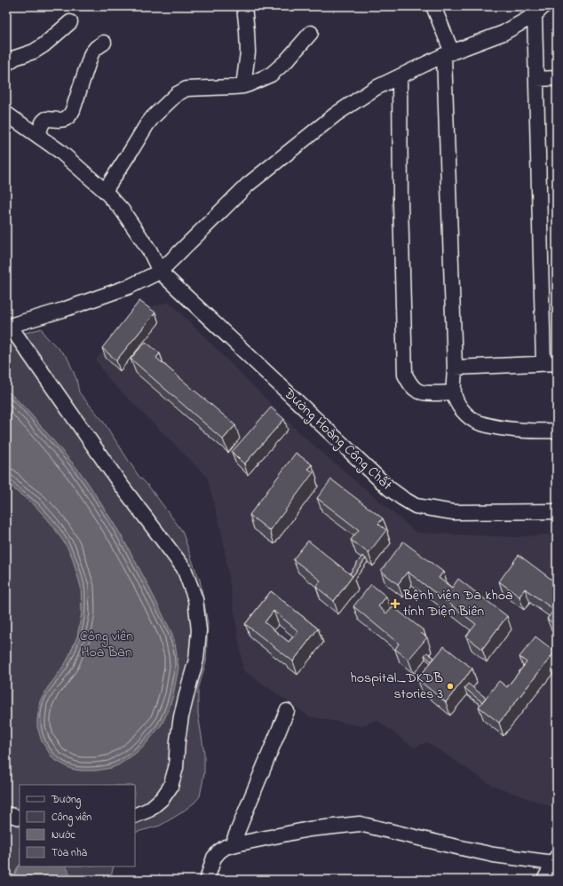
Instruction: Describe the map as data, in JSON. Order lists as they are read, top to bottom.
{
  "streets": {
    "street": ["Đường Hoàng Công Chất"]
  },
  "parks": ["Công viên Hoa Ban"],
  "places": {
    "health": ["Bệnh viện Đa khoa tỉnh Điện Biên"],
    "other": ["hospital_DKDB stories 3"]
  },
  "legend": [
    "Đường",
    "Công viên",
    "Nước",
    "Tòa nhà"
  ]
}
